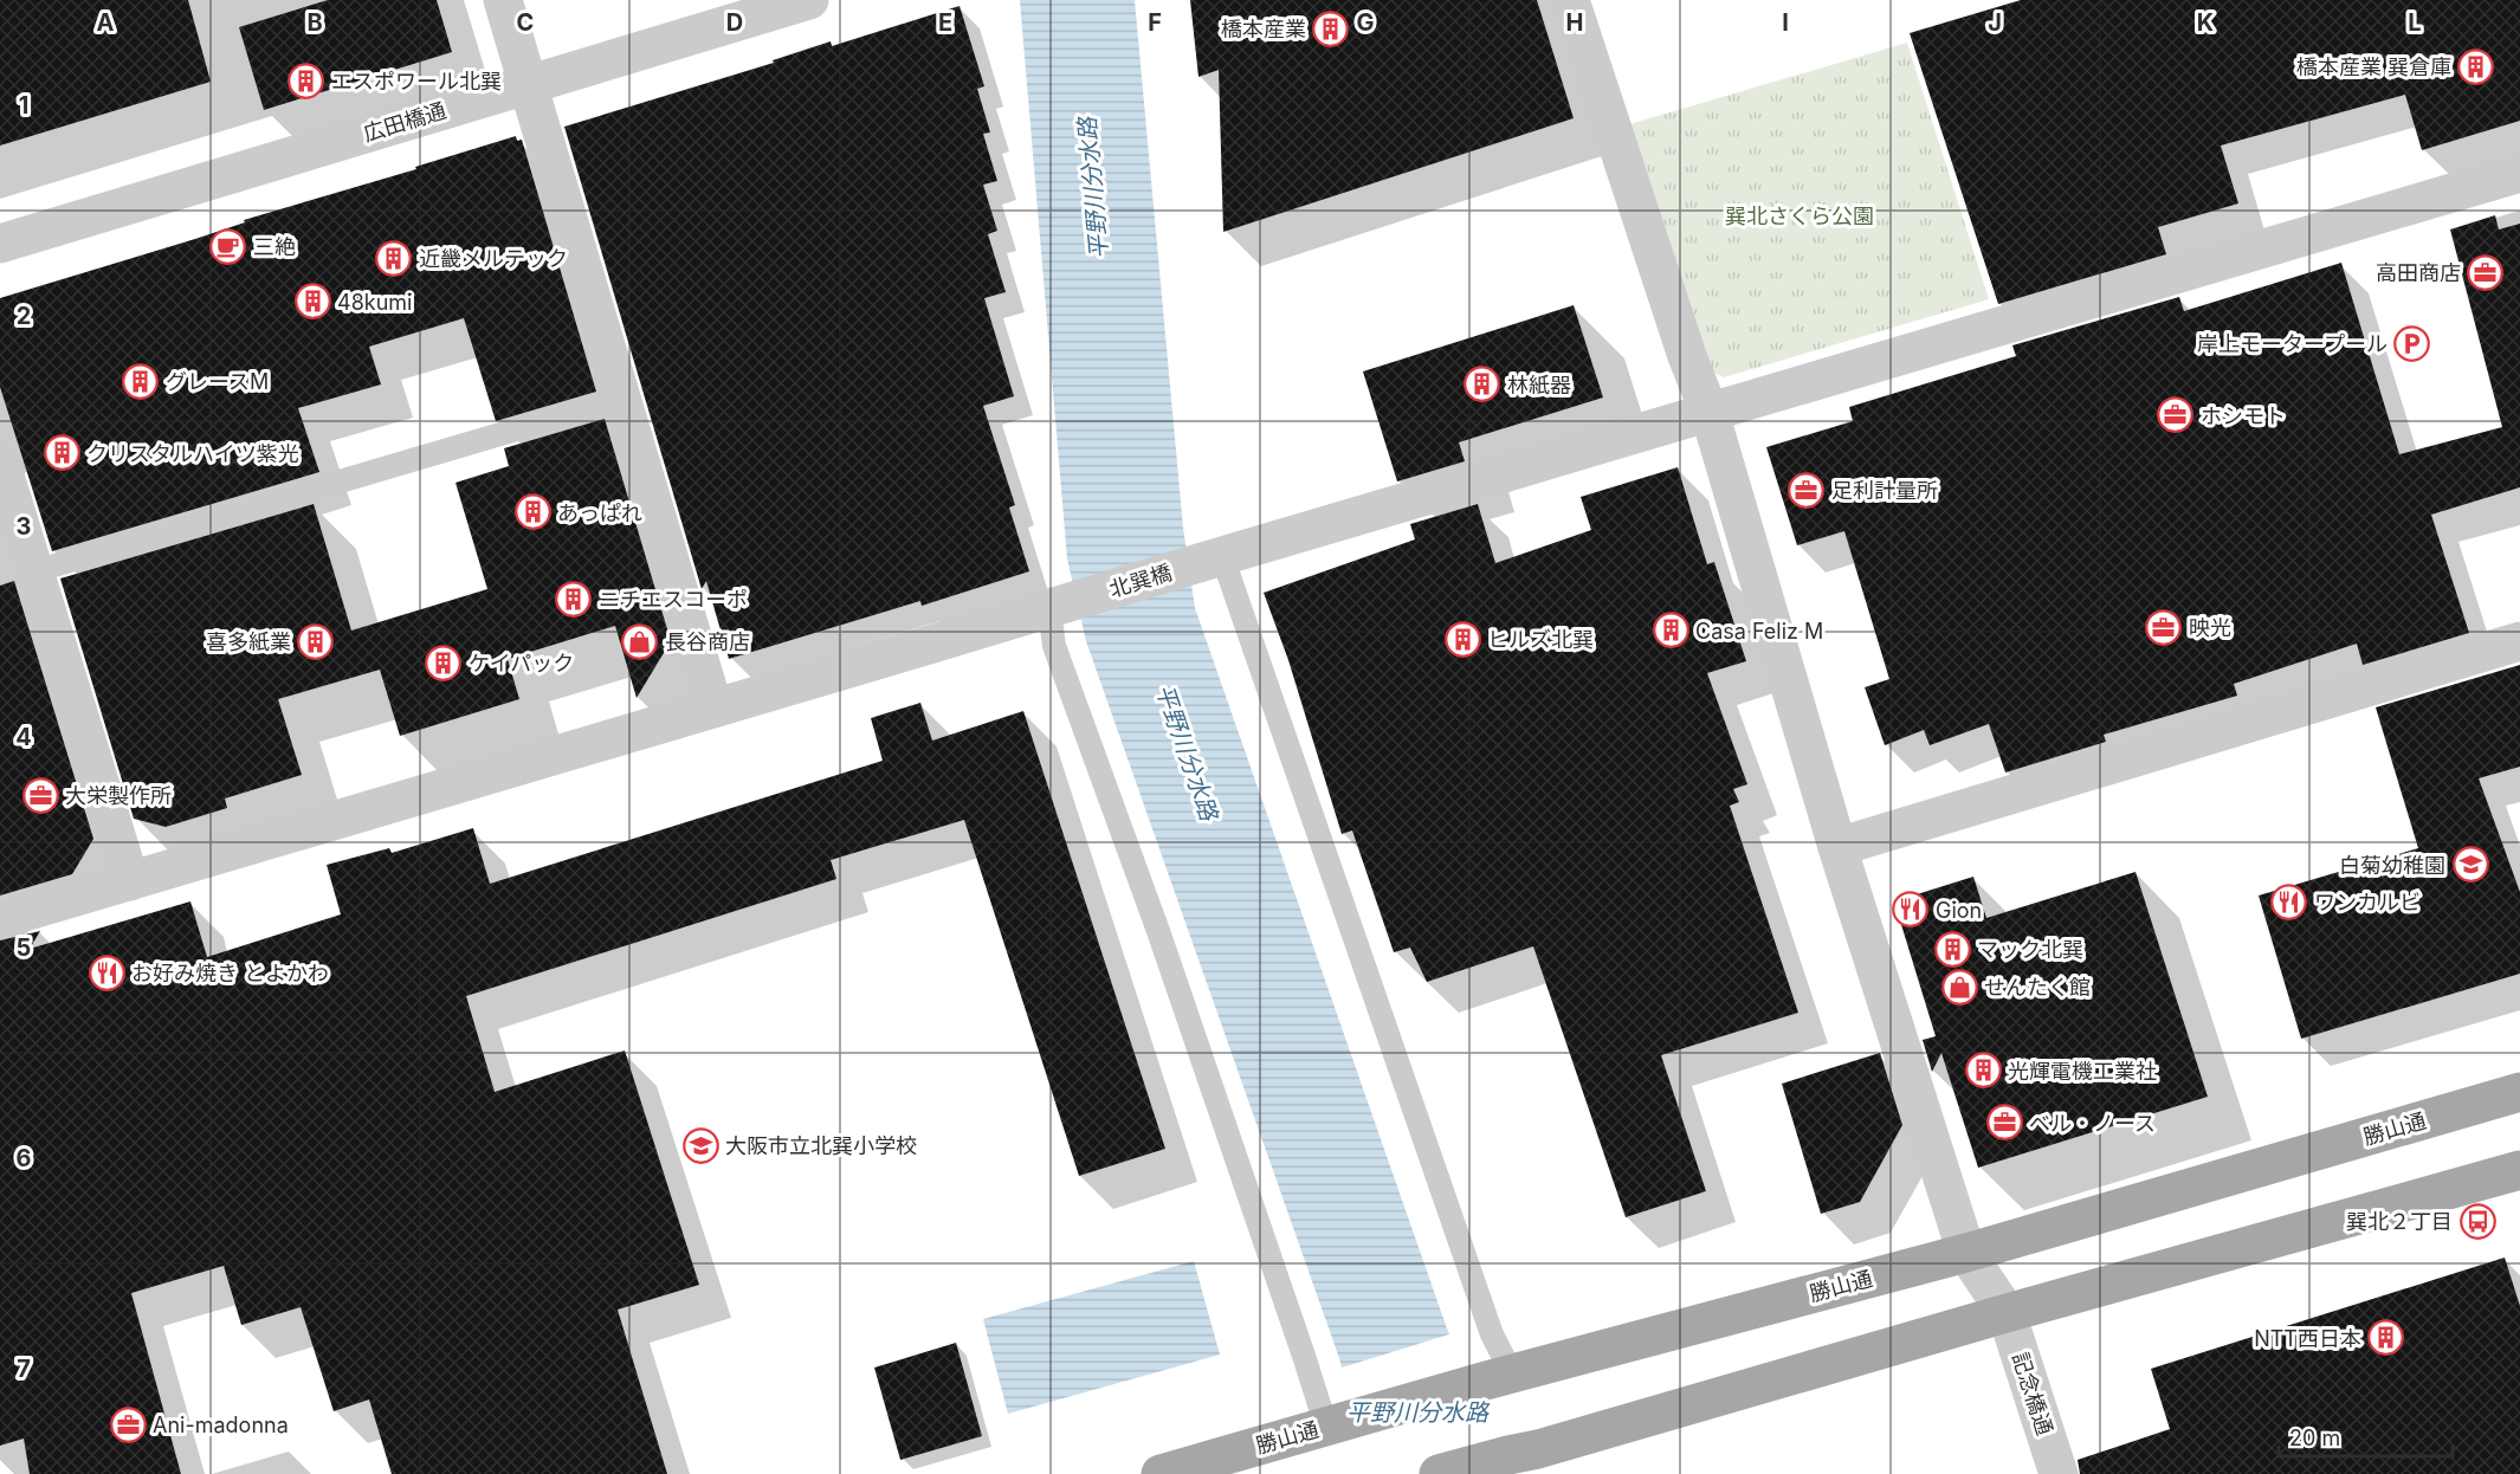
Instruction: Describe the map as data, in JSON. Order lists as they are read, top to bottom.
{
  "streets": {
    "main road": ["勝山通"],
    "street": ["広田橋通", "北巽橋", "記念橋通"]
  },
  "crossings": [
    ["北巽橋", "記念橋通"],
    ["勝山通", "記念橋通"]
  ],
  "water": ["平野川分水路"],
  "parks": ["巽北さくら公園"],
  "places": {
    "building": [
      "橋本産業",
      "橋本産業 巽倉庫",
      "エスポワール北巽",
      "近畿メルテック",
      "48kumi",
      "グレースM",
      "林紙器",
      "クリスタルハイツ紫光",
      "あっぱれ",
      "ニチエスコーポ",
      "Casa Feliz M",
      "ヒルズ北巽",
      "喜多紙業",
      "ケイパック",
      "マック北巽",
      "光輝電機工業社",
      "NTT西日本"
    ],
    "cafe": ["三絶"],
    "office": [
      "高田商店",
      "ホシモト",
      "足利計量所",
      "映光",
      "大栄製作所",
      "ベル・ノース",
      "Ani-madonna"
    ],
    "parking": ["岸上モータープール"],
    "shop": ["長谷商店", "せんたく館"],
    "school or university": ["白菊幼稚園", "大阪市立北巽小学校"],
    "restaurant": ["ワンカルビ", "Gion", "お好み焼き とよかわ"],
    "bus stop": ["巽北２丁目"]
  },
  "scale_bar": "20 m",
  "grid": {
    "columns": [
      "A",
      "B",
      "C",
      "D",
      "E",
      "F",
      "G",
      "H",
      "I",
      "J",
      "K",
      "L"
    ],
    "rows": [
      "1",
      "2",
      "3",
      "4",
      "5",
      "6",
      "7"
    ]
  }
}
